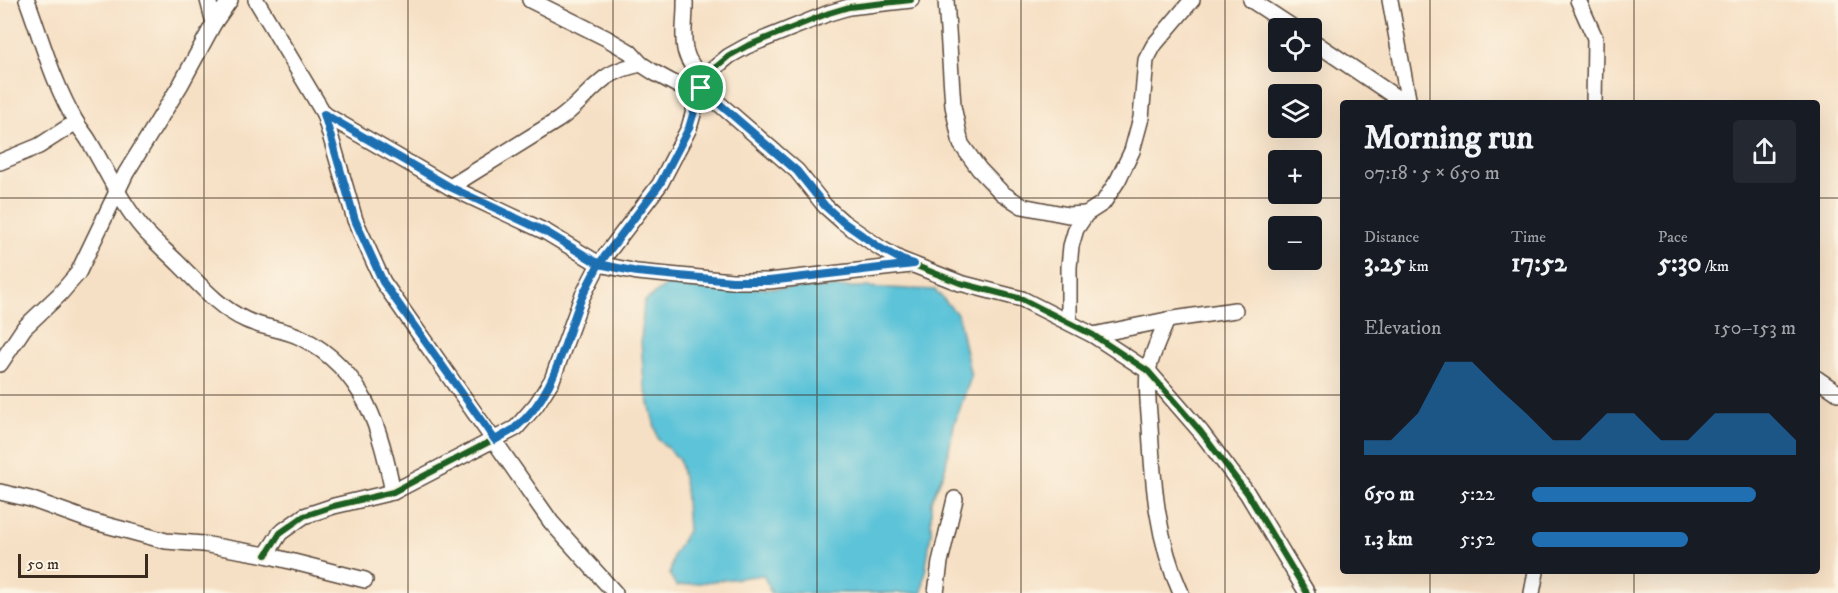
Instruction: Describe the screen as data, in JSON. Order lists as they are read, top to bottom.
{
  "scale_bar": "50 m",
  "page": {
    "map_buttons": ["+", "−"],
    "heading": ["Morning run", "07:18 · 5 × 650 m"],
    "stats": [
      ["Distance", "3.25 km"],
      ["Time", "17:52"],
      ["Pace", "5:30 /km"]
    ],
    "chart": ["Elevation", "150–153 m"],
    "list": [
      {
        "name": "650 m",
        "note": "5:22"
      },
      {
        "name": "1.3 km",
        "note": "5:52"
      }
    ],
    "scale": "50 m"
  }
}
